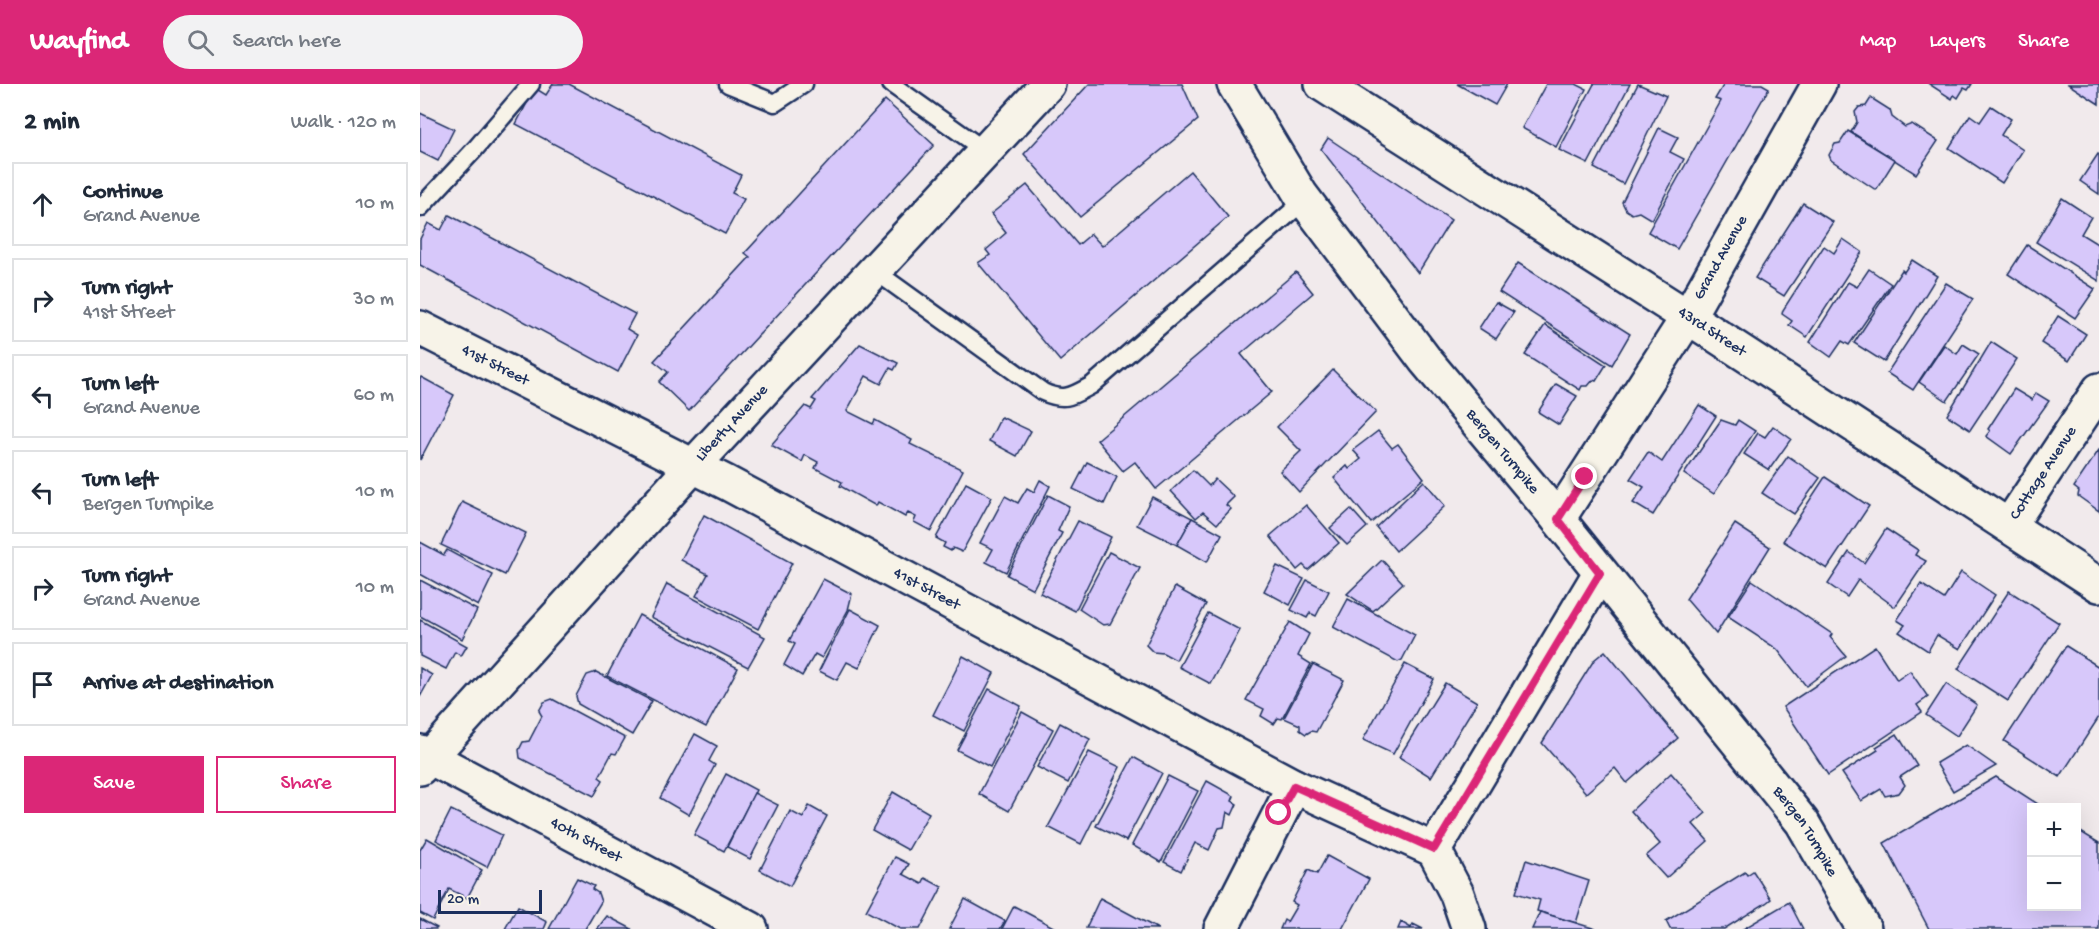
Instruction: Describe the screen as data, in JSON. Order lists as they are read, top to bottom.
{
  "streets": {
    "street": [
      "Grand Avenue",
      "43rd Street",
      "41st Street",
      "Liberty Avenue",
      "Bergen Turnpike",
      "Cottage Avenue",
      "40th Street"
    ]
  },
  "crossings": [
    ["Grand Avenue", "43rd Street"],
    ["Grand Avenue", "Bergen Turnpike"],
    ["43rd Street", "Cottage Avenue"],
    ["41st Street", "Liberty Avenue"],
    ["Liberty Avenue", "40th Street"]
  ],
  "scale_bar": "20 m",
  "page": {
    "header": "Wayfind",
    "search": "Search here",
    "nav": ["Map", "Layers", "Share"],
    "heading": ["2 min", "Walk · 120 m"],
    "list": [
      ["Continue", "Grand Avenue", "10 m"],
      ["Turn right", "41st Street", "30 m"],
      ["Turn left", "Grand Avenue", "60 m"],
      ["Turn left", "Bergen Turnpike", "10 m"],
      ["Turn right", "Grand Avenue", "10 m"],
      "Arrive at destination"
    ],
    "buttons": ["Save", "Share"],
    "map_buttons": ["+", "−"],
    "scale": "20 m"
  }
}
